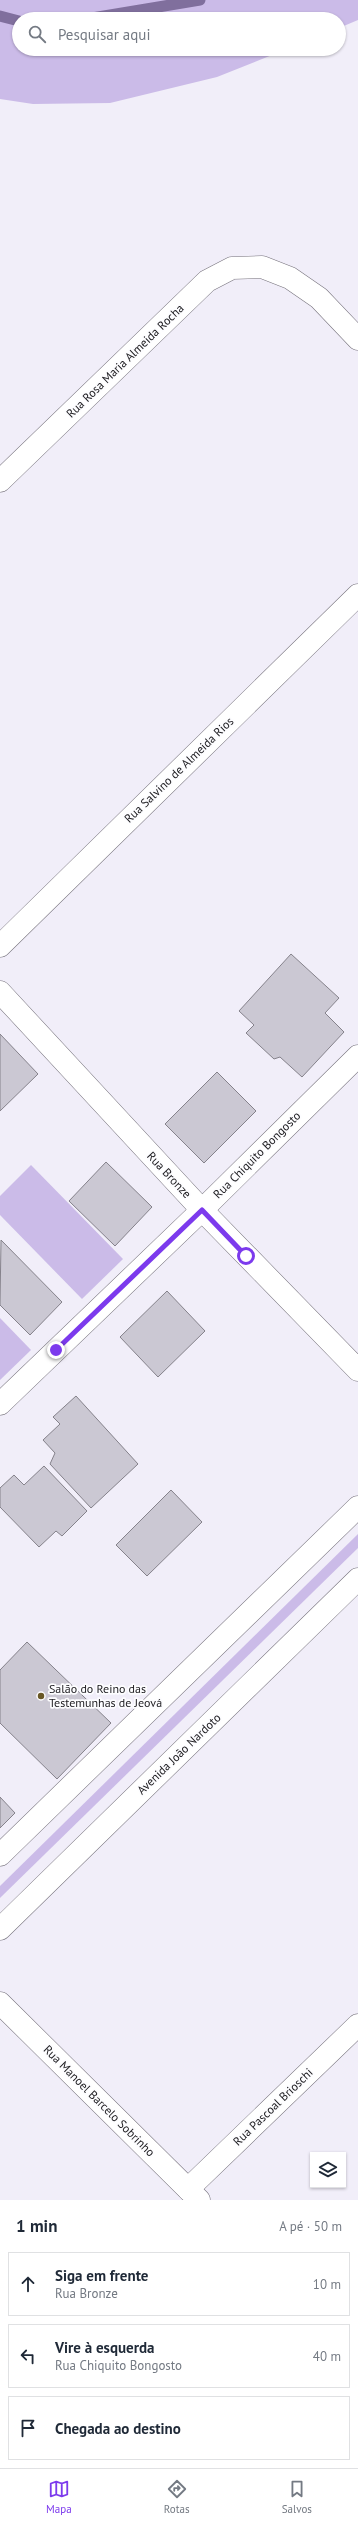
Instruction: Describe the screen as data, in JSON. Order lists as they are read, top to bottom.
{
  "streets": {
    "street": [
      "Rua Rosa Maria Almeida Rocha",
      "Rua Salvino de Almeida Rios",
      "Rua Chiquito Bongosto",
      "Rua Bronze",
      "Avenida João Nardoto",
      "Rua Manoel Barcelo Sobrinho",
      "Rua Pascoal Brioschi"
    ]
  },
  "crossings": [
    ["Rua Chiquito Bongosto", "Rua Bronze"],
    ["Rua Manoel Barcelo Sobrinho", "Rua Pascoal Brioschi"]
  ],
  "places": ["Salão do Reino das Testemunhas de Jeová"],
  "page": {
    "search": "Pesquisar aqui",
    "heading": ["1 min", "A pé · 50 m"],
    "list": [
      ["Siga em frente", "Rua Bronze", "10 m"],
      ["Vire à esquerda", "Rua Chiquito Bongosto", "40 m"],
      "Chegada ao destino"
    ],
    "nav": ["Mapa", "Rotas", "Salvos"]
  }
}
